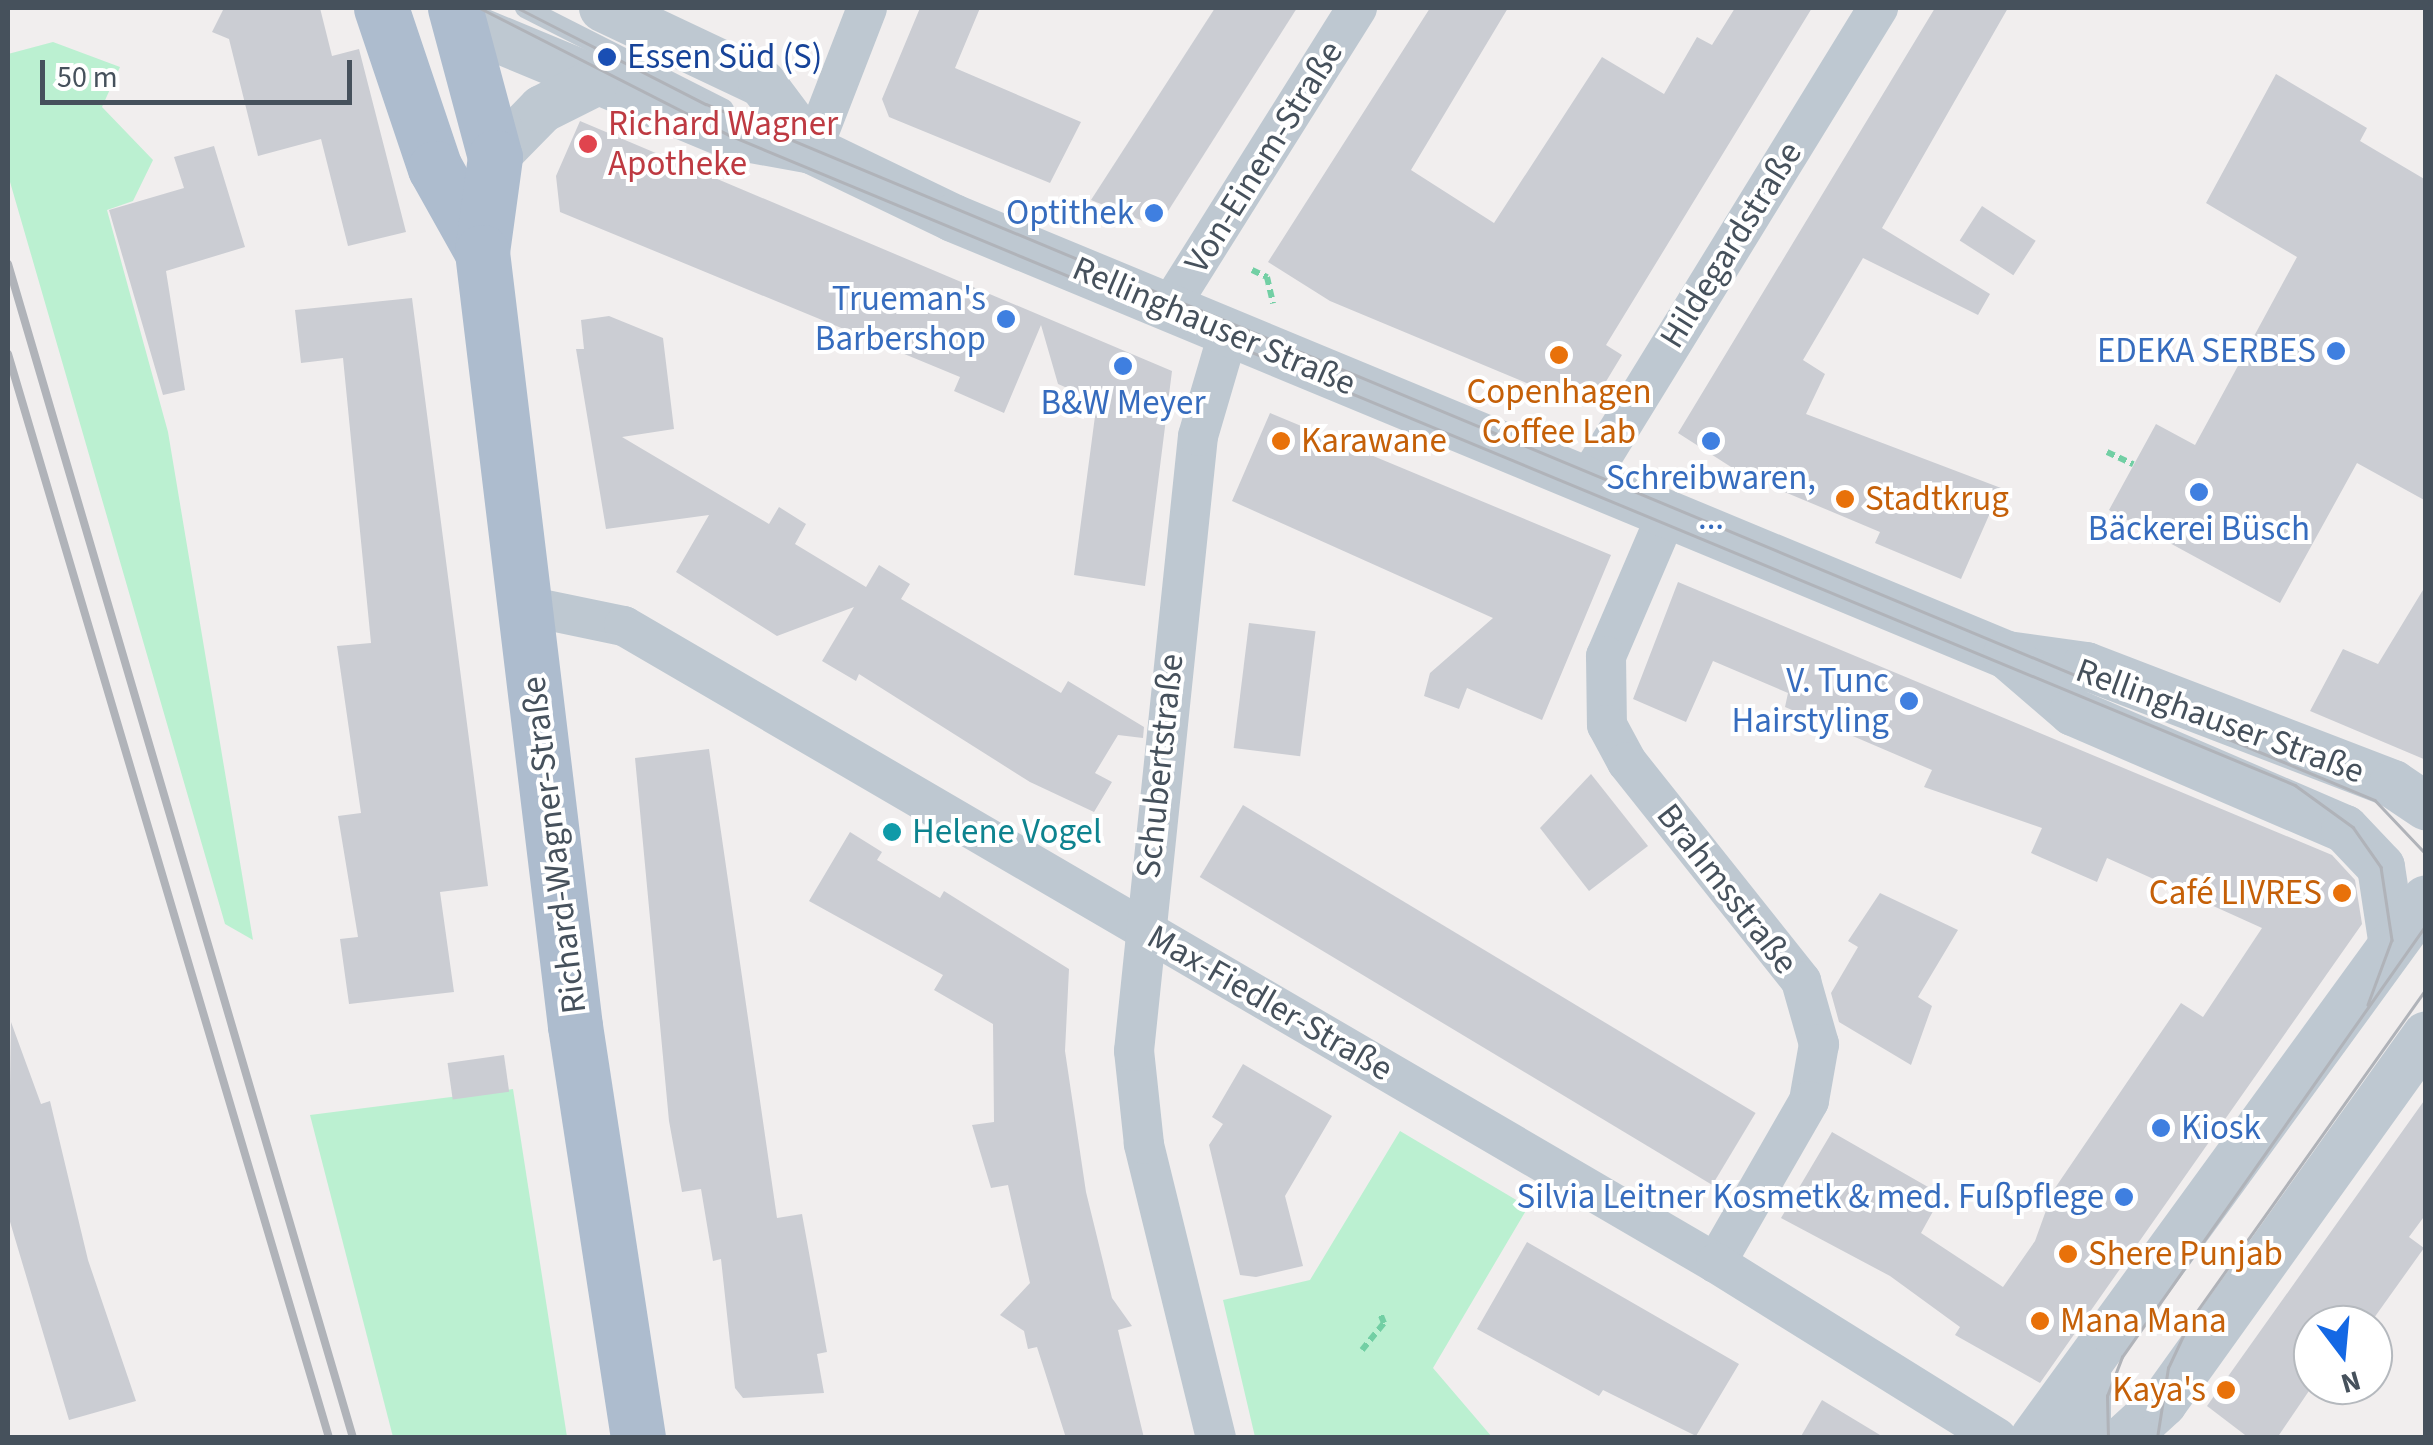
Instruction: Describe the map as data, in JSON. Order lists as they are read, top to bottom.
{
  "streets": {
    "main road": ["Richard-Wagner-Straße"],
    "street": [
      "Von-Einem-Straße",
      "Hildegardstraße",
      "Rellinghauser Straße",
      "Schubertstraße",
      "Brahmsstraße",
      "Max-Fiedler-Straße"
    ]
  },
  "crossings": [
    ["Von-Einem-Straße", "Rellinghauser Straße"],
    ["Hildegardstraße", "Rellinghauser Straße"],
    ["Rellinghauser Straße", "Schubertstraße"],
    ["Rellinghauser Straße", "Richard-Wagner-Straße"],
    ["Rellinghauser Straße", "Brahmsstraße"],
    ["Schubertstraße", "Max-Fiedler-Straße"],
    ["Richard-Wagner-Straße", "Max-Fiedler-Straße"],
    ["Brahmsstraße", "Max-Fiedler-Straße"]
  ],
  "places": [
    "Essen Süd (S)",
    "Richard Wagner Apotheke",
    "Optithek",
    "Trueman's Barbershop",
    "EDEKA SERBES",
    "Copenhagen Coffee Lab",
    "B&W Meyer",
    "Karawane",
    "Schreibwaren, ...",
    "Bäckerei Büsch",
    "Stadtkrug",
    "V. Tunc Hairstyling",
    "Helene Vogel",
    "Café LIVRES",
    "Kiosk",
    "Silvia Leitner Kosmetk & med. Fußpflege",
    "Shere Punjab",
    "Mana Mana",
    "Kaya's"
  ],
  "scale_bar": "50 m",
  "north": "bottom"
}
